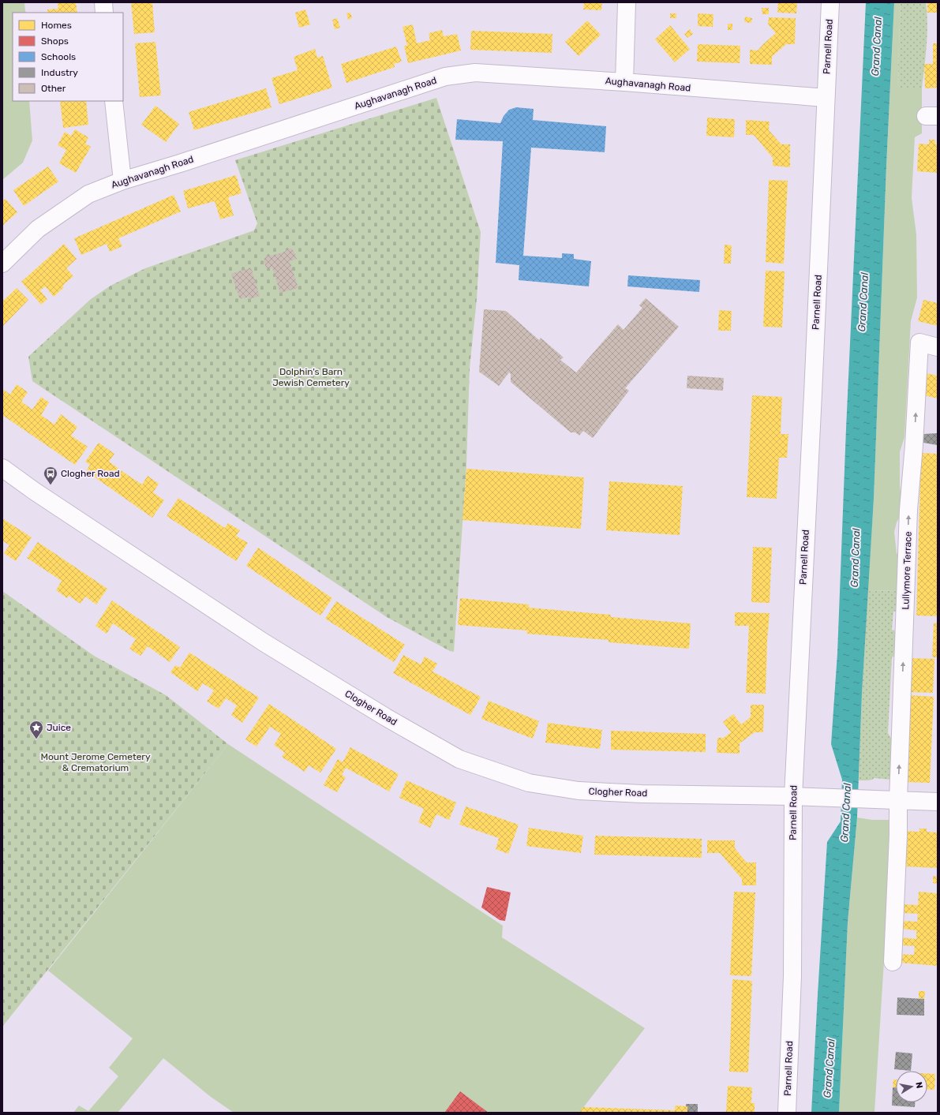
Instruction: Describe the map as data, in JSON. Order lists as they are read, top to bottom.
{
  "streets": {
    "street": [
      "Parnell Road",
      "Aughavanagh Road",
      "Lullymore Terrace",
      "Clogher Road"
    ]
  },
  "crossings": [
    ["Parnell Road", "Aughavanagh Road"],
    ["Parnell Road", "Clogher Road"],
    ["Lullymore Terrace", "Clogher Road"]
  ],
  "one_way": ["Lullymore Terrace"],
  "water": ["Grand Canal"],
  "parks": ["Dolphin's Barn Jewish Cemetery", "Mount Jerome Cemetery & Crematorium"],
  "places": {
    "bus stop": ["Clogher Road"],
    "place": ["Juice"]
  },
  "legend": [
    "Homes",
    "Shops",
    "Schools",
    "Industry",
    "Other"
  ],
  "north": "right"
}
